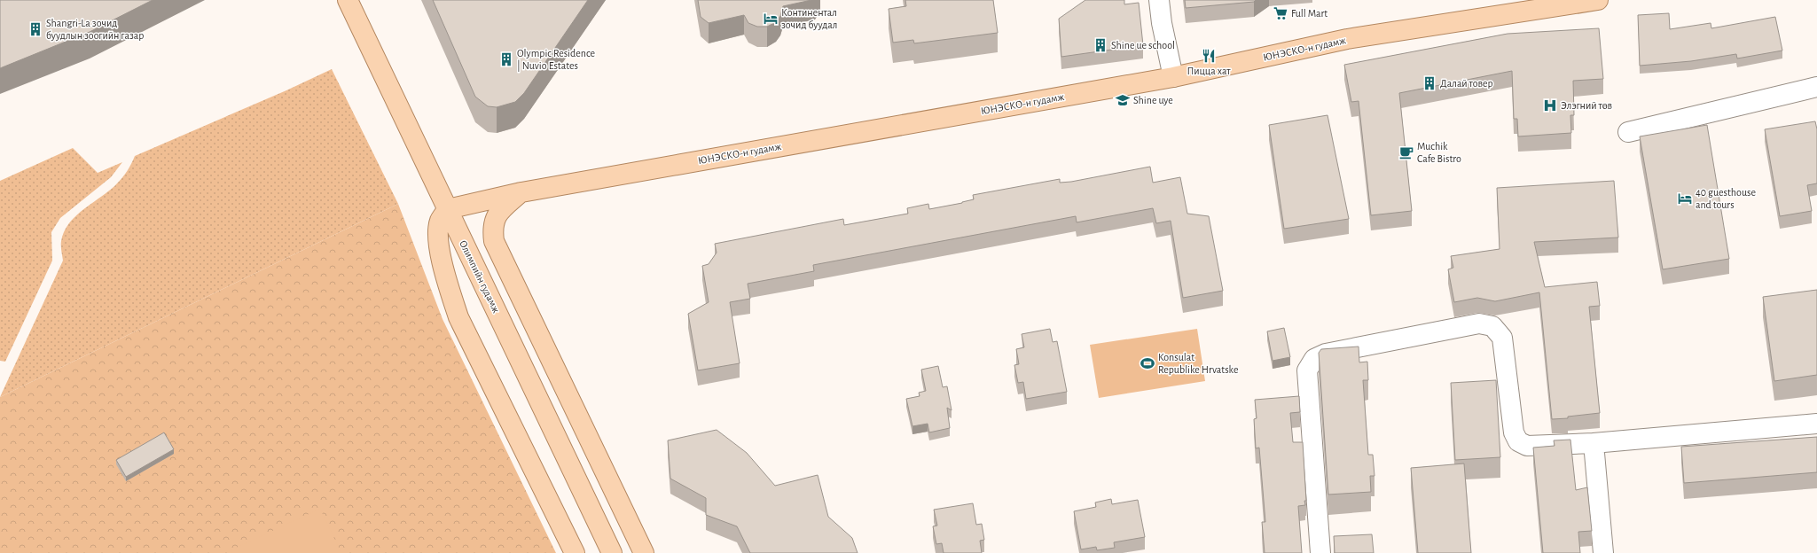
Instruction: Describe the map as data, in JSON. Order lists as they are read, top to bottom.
{
  "streets": {
    "main road": ["ЮНЭСКО-н гудамж", "Олимпийн гудамж"]
  },
  "crossings": [
    ["ЮНЭСКО-н гудамж", "Олимпийн гудамж"]
  ],
  "places": {
    "supermarket": ["Full Mart"],
    "hotel": ["Континентал зочид буудал", "40 guesthouse and tours"],
    "building": [
      "Shangri-La зочид буудлын зоогийн газар",
      "Shine ue school",
      "Olympic Residence | Nuvio Estates",
      "Далай товер"
    ],
    "restaurant": ["Пицца хат"],
    "school or university": ["Shine uye"],
    "hospital": ["Элэгний төв"],
    "cafe": ["Muchik Cafe Bistro"],
    "sports": ["Konsulat Republike Hrvatske"]
  }
}
